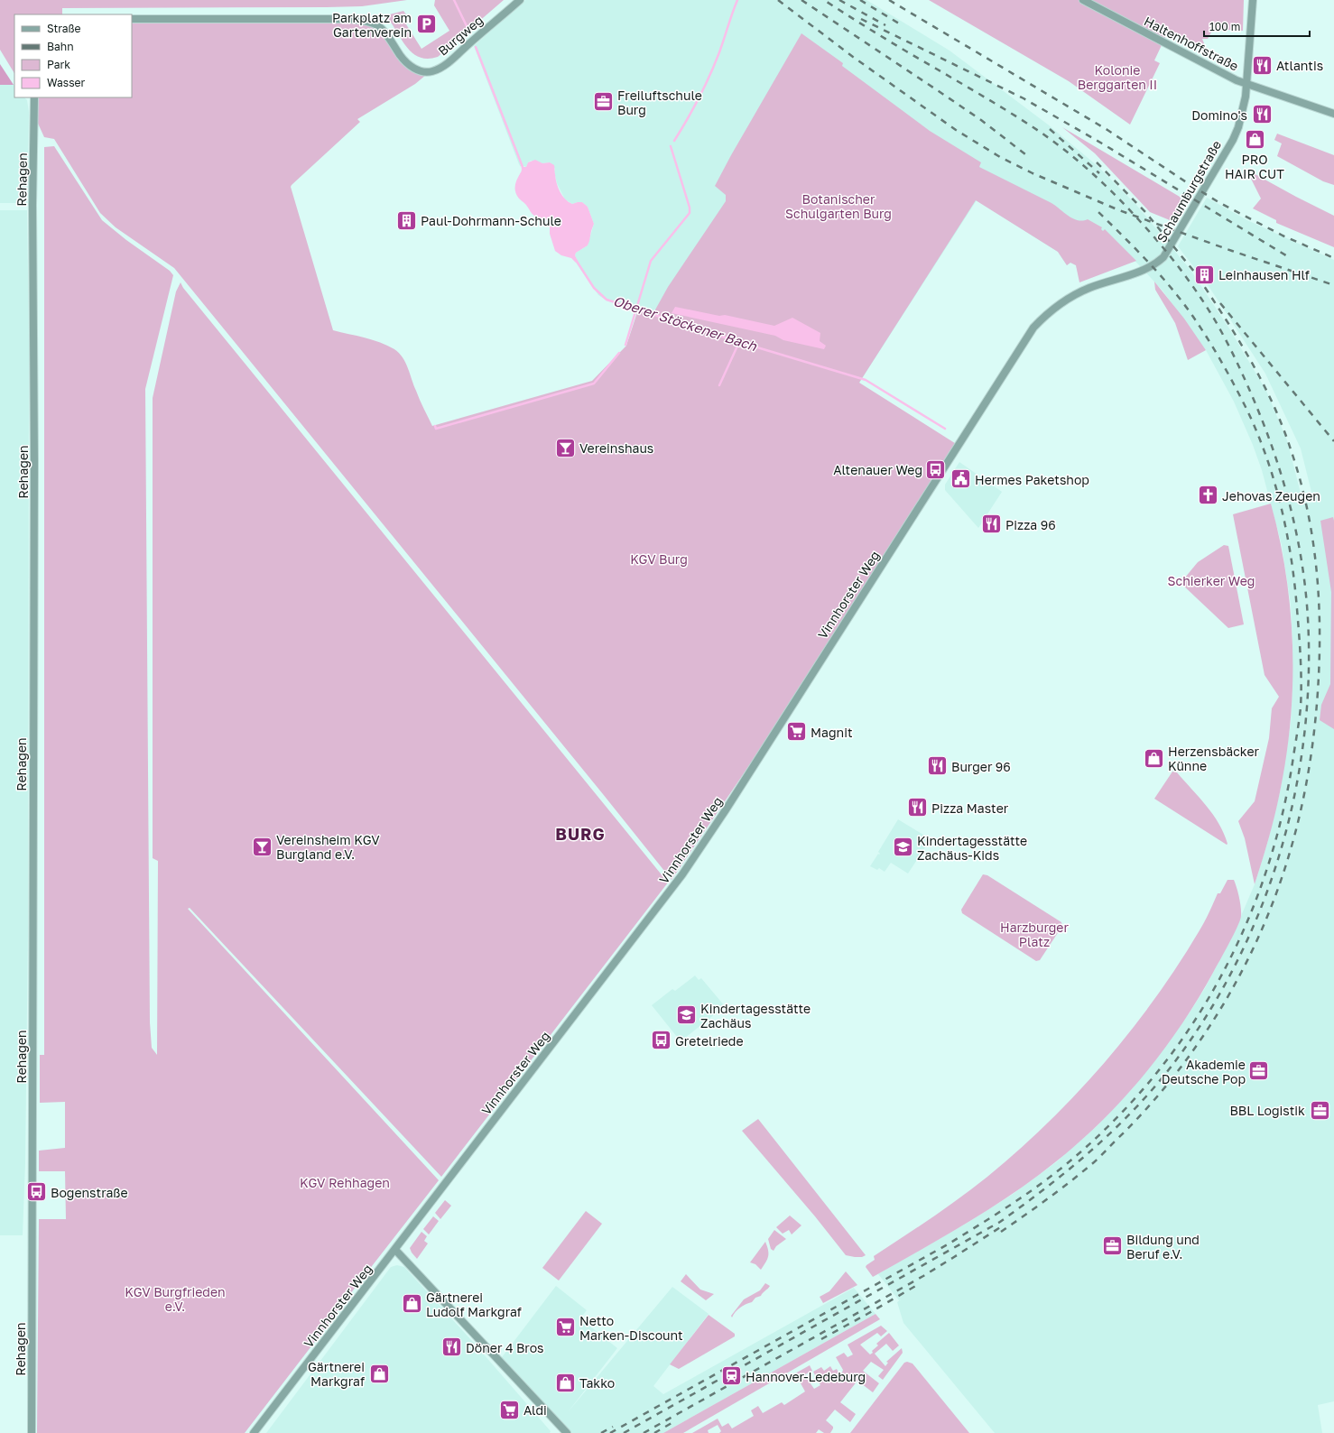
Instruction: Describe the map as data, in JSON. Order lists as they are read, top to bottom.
{
  "streets": {
    "street": [
      "Burgweg",
      "Haltenhoffstraße",
      "Rehagen",
      "Schaumburgstraße",
      "Vinnhorster Weg"
    ]
  },
  "crossings": [
    ["Haltenhoffstraße", "Schaumburgstraße"],
    ["Schaumburgstraße", "Vinnhorster Weg"]
  ],
  "districts": ["BURG"],
  "water": ["Oberer Stöckener Bach"],
  "parks": [
    "Kolonie Berggarten II",
    "Botanischer Schulgarten Burg",
    "KGV Burg",
    "Schierker Weg",
    "Harzburger Platz",
    "KGV Rehhagen",
    "KGV Burgfrieden e.V."
  ],
  "places": {
    "parking": ["Parkplatz am Gartenverein"],
    "restaurant": [
      "Atlantis",
      "Domino's",
      "Pizza 96",
      "Burger 96",
      "Pizza Master",
      "Döner 4 Bros"
    ],
    "office": [
      "Freiluftschule Burg",
      "Akademie Deutsche Pop",
      "BBL Logistik",
      "Bildung und Beruf e.V."
    ],
    "shop": [
      "PRO HAIR CUT",
      "Herzensbäcker Künne",
      "Gärtnerei Ludolf Markgraf",
      "Gärtnerei Markgraf",
      "Takko"
    ],
    "building": ["Paul-Dohrmann-Schule", "Leinhausen Hlf"],
    "bar": ["Vereinshaus", "Vereinsheim KGV Burgland e.V."],
    "bus stop": ["Altenauer Weg", "Gretelriede", "Bogenstraße"],
    "public building": ["Hermes Paketshop"],
    "church": ["Jehovas Zeugen"],
    "supermarket": ["Magnit", "Netto Marken-Discount", "Aldi"],
    "school or university": ["Kindertagesstätte Zachäus-Kids", "Kindertagesstätte Zachäus"],
    "station": ["Hannover-Ledeburg"]
  },
  "legend": [
    "Straße",
    "Bahn",
    "Park",
    "Wasser"
  ],
  "scale_bar": "100 m"
}
